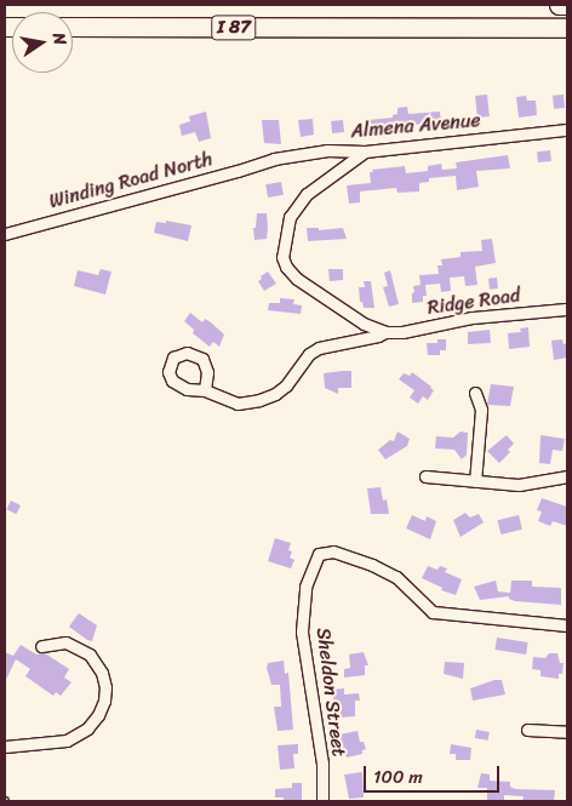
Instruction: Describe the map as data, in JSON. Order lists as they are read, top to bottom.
{
  "streets": {
    "highway": ["I 87"],
    "street": [
      "Almena Avenue",
      "Winding Road North",
      "Ridge Road",
      "Sheldon Street"
    ]
  },
  "crossings": [
    ["Almena Avenue", "Winding Road North"]
  ],
  "scale_bar": "100 m",
  "north": "right"
}
